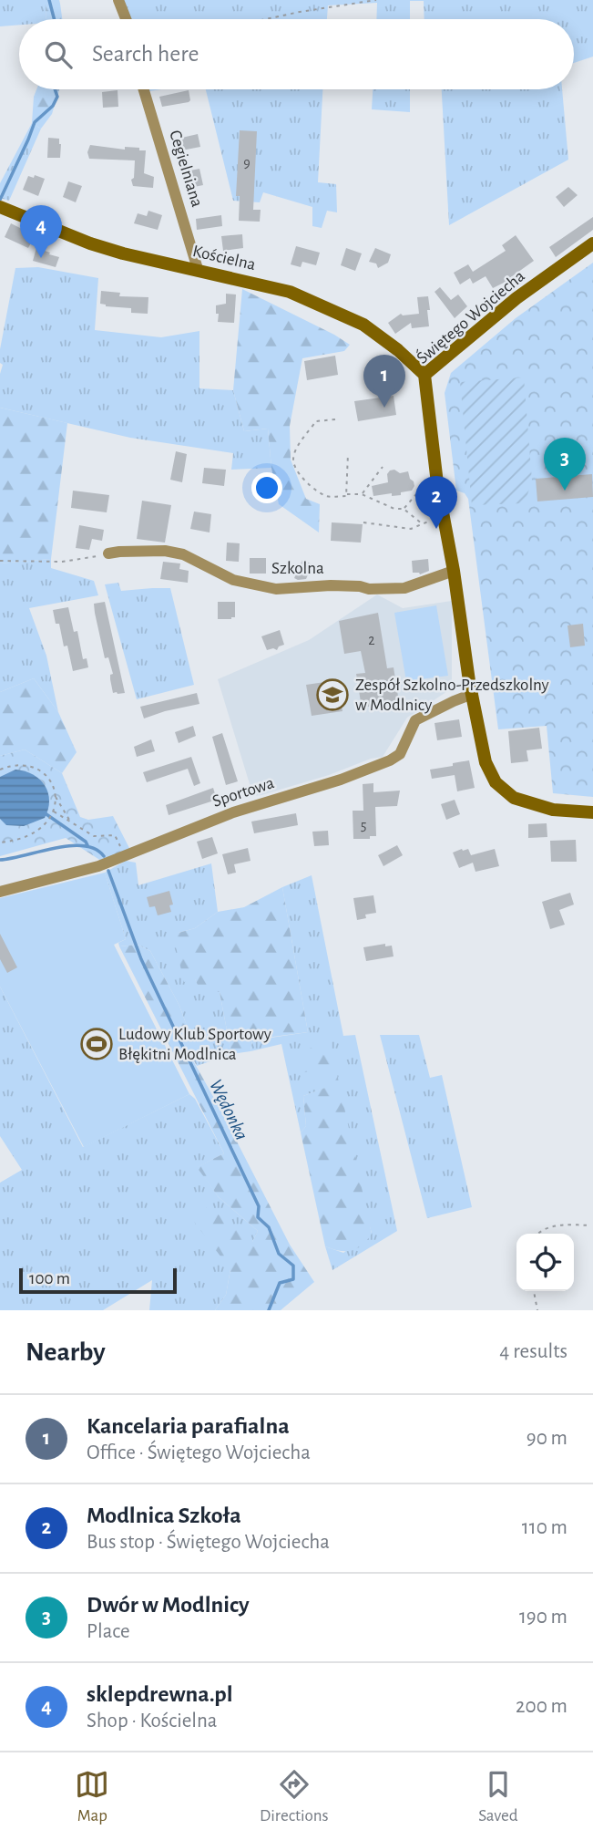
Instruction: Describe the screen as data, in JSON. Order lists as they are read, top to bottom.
{
  "streets": {
    "street": [
      "Cegielniana",
      "Kościelna",
      "Świętego Wojciecha",
      "Szkolna",
      "Sportowa"
    ]
  },
  "crossings": [
    ["Cegielniana", "Kościelna"],
    ["Kościelna", "Świętego Wojciecha"],
    ["Świętego Wojciecha", "Szkolna"],
    ["Świętego Wojciecha", "Sportowa"]
  ],
  "water": ["Wędonka"],
  "places": {
    "school or university": ["Zespół Szkolno-Przedszkolny w Modlnicy"],
    "sports": ["Ludowy Klub Sportowy Błękitni Modlnica"]
  },
  "house_numbers": ["9", "2", "5"],
  "scale_bar": "100 m",
  "page": {
    "search": "Search here",
    "pins": [
      "4",
      "1",
      "3",
      "2"
    ],
    "scale": "100 m",
    "heading": ["Nearby", "4 results"],
    "list": [
      {
        "mark": "1",
        "name": "Kancelaria parafialna",
        "note": "Office · Świętego Wojciecha",
        "value": "90 m"
      },
      {
        "mark": "2",
        "name": "Modlnica Szkoła",
        "note": "Bus stop · Świętego Wojciecha",
        "value": "110 m"
      },
      {
        "mark": "3",
        "name": "Dwór w Modlnicy",
        "note": "Place",
        "value": "190 m"
      },
      {
        "mark": "4",
        "name": "sklepdrewna.pl",
        "note": "Shop · Kościelna",
        "value": "200 m"
      }
    ],
    "nav": ["Map", "Directions", "Saved"]
  }
}
